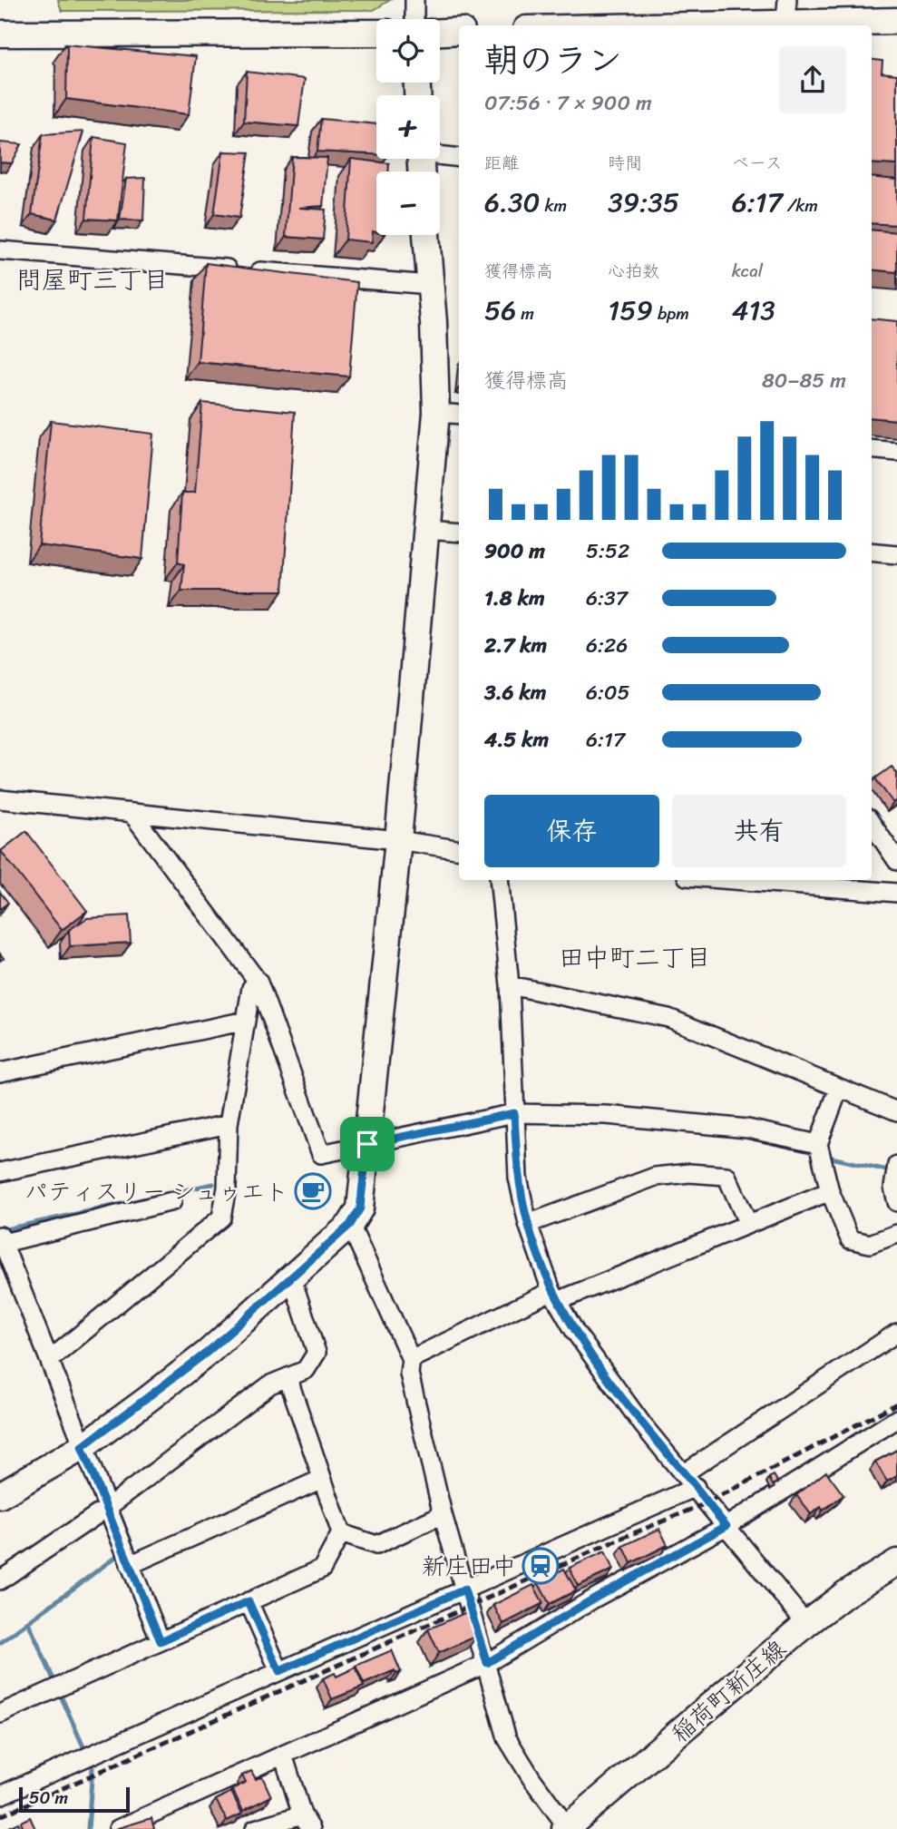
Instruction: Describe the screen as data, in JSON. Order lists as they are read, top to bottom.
{
  "streets": {
    "street": ["稲荷町新庄線"]
  },
  "districts": ["問屋町三丁目", "田中町二丁目"],
  "places": {
    "cafe": ["パティスリー シュゥエト"],
    "station": ["新庄田中"]
  },
  "scale_bar": "50 m",
  "page": {
    "map_buttons": ["+", "−"],
    "heading": ["朝のラン", "07:56 · 7 × 900 m"],
    "stats": [
      ["距離", "6.30 km"],
      ["時間", "39:35"],
      ["ペース", "6:17 /km"],
      ["獲得標高", "56 m"],
      ["心拍数", "159 bpm"],
      ["kcal", "413"]
    ],
    "chart": ["獲得標高", "80–85 m"],
    "list": [
      {
        "name": "900 m",
        "note": "5:52"
      },
      {
        "name": "1.8 km",
        "note": "6:37"
      },
      {
        "name": "2.7 km",
        "note": "6:26"
      },
      {
        "name": "3.6 km",
        "note": "6:05"
      },
      {
        "name": "4.5 km",
        "note": "6:17"
      }
    ],
    "buttons": ["保存", "共有"],
    "scale": "50 m"
  }
}
